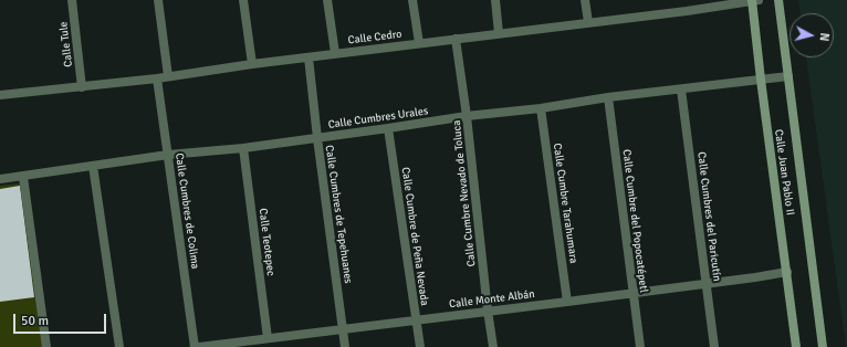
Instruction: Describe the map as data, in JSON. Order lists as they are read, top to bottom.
{
  "streets": {
    "main road": ["Calle Juan Pablo II"],
    "street": [
      "Calle Cedro",
      "Calle Tule",
      "Calle Cumbres Urales",
      "Calle Cumbre Nevado de Toluca",
      "Calle Cumbre Tarahumara",
      "Calle Cumbres de Colima",
      "Calle Cumbres de Tepehuanes",
      "Calle Cumbres del Paricutín",
      "Calle Cumbre del Popocatépetl",
      "Calle Cumbre de Peña Nevada",
      "Calle Teotepec",
      "Calle Monte Albán"
    ]
  },
  "crossings": [
    ["Calle Cedro", "Calle Tule"],
    ["Calle Cedro", "Calle Juan Pablo II"],
    ["Calle Cedro", "Calle Cumbre Nevado de Toluca"],
    ["Calle Cedro", "Calle Cumbres de Colima"],
    ["Calle Cedro", "Calle Cumbres de Tepehuanes"],
    ["Calle Cumbres Urales", "Calle Juan Pablo II"],
    ["Calle Cumbres Urales", "Calle Cumbre Nevado de Toluca"],
    ["Calle Cumbres Urales", "Calle Cumbre Tarahumara"],
    ["Calle Cumbres Urales", "Calle Cumbres de Colima"],
    ["Calle Cumbres Urales", "Calle Cumbres de Tepehuanes"],
    ["Calle Cumbres Urales", "Calle Cumbres del Paricutín"],
    ["Calle Cumbres Urales", "Calle Cumbre del Popocatépetl"],
    ["Calle Cumbres Urales", "Calle Cumbre de Peña Nevada"],
    ["Calle Cumbres Urales", "Calle Teotepec"],
    ["Calle Juan Pablo II", "Calle Monte Albán"],
    ["Calle Cumbre Nevado de Toluca", "Calle Monte Albán"],
    ["Calle Cumbre Tarahumara", "Calle Monte Albán"],
    ["Calle Cumbres de Tepehuanes", "Calle Monte Albán"],
    ["Calle Cumbres del Paricutín", "Calle Monte Albán"],
    ["Calle Cumbre del Popocatépetl", "Calle Monte Albán"],
    ["Calle Cumbre de Peña Nevada", "Calle Monte Albán"],
    ["Calle Teotepec", "Calle Monte Albán"]
  ],
  "scale_bar": "50 m",
  "north": "right"
}
